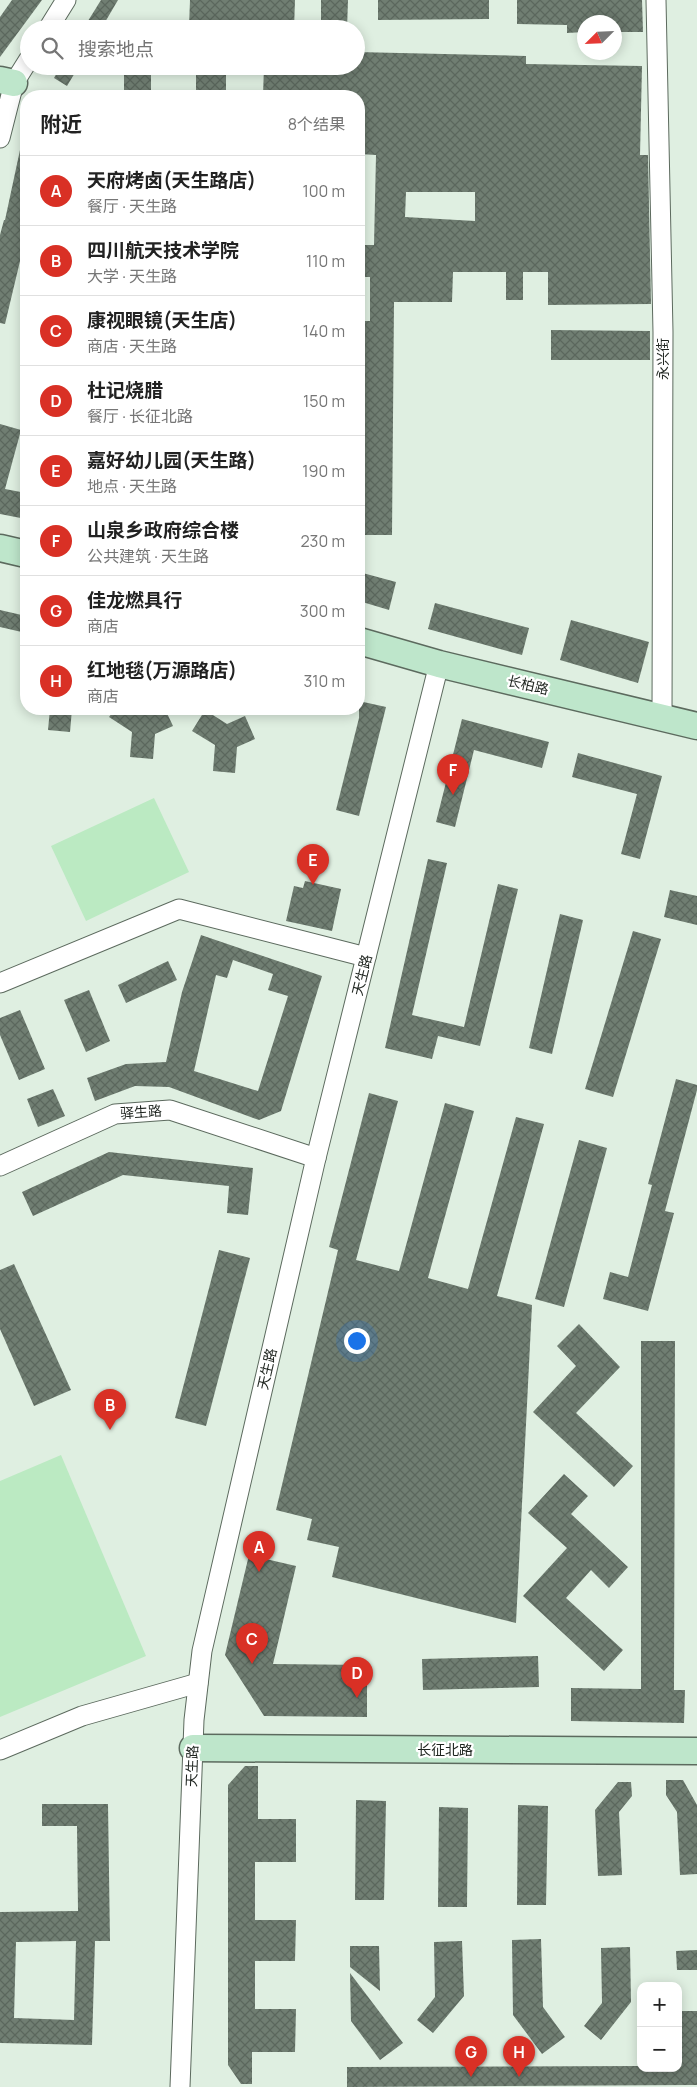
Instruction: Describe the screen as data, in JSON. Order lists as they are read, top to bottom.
{
  "streets": {
    "street": [
      "永兴街",
      "长柏路",
      "天生路",
      "驿生路",
      "长征北路"
    ]
  },
  "crossings": [
    ["永兴街", "长柏路"],
    ["长柏路", "天生路"],
    ["天生路", "驿生路"],
    ["天生路", "长征北路"]
  ],
  "north": "bottom left",
  "page": {
    "search": "搜索地点",
    "heading": ["附近", "8个结果"],
    "list": [
      {
        "mark": "A",
        "name": "天府烤卤(天生路店)",
        "note": "餐厅 · 天生路",
        "value": "100 m"
      },
      {
        "mark": "B",
        "name": "四川航天技术学院",
        "note": "大学 · 天生路",
        "value": "110 m"
      },
      {
        "mark": "C",
        "name": "康视眼镜(天生店)",
        "note": "商店 · 天生路",
        "value": "140 m"
      },
      {
        "mark": "D",
        "name": "杜记烧腊",
        "note": "餐厅 · 长征北路",
        "value": "150 m"
      },
      {
        "mark": "E",
        "name": "嘉好幼儿园(天生路)",
        "note": "地点 · 天生路",
        "value": "190 m"
      },
      {
        "mark": "F",
        "name": "山泉乡政府综合楼",
        "note": "公共建筑 · 天生路",
        "value": "230 m"
      },
      {
        "mark": "G",
        "name": "佳龙燃具行",
        "note": "商店",
        "value": "300 m"
      },
      {
        "mark": "H",
        "name": "红地毯(万源路店)",
        "note": "商店",
        "value": "310 m"
      }
    ],
    "pins": [
      "F",
      "E",
      "B",
      "A",
      "C",
      "D",
      "G",
      "H"
    ],
    "map_buttons": ["+", "−"]
  }
}
